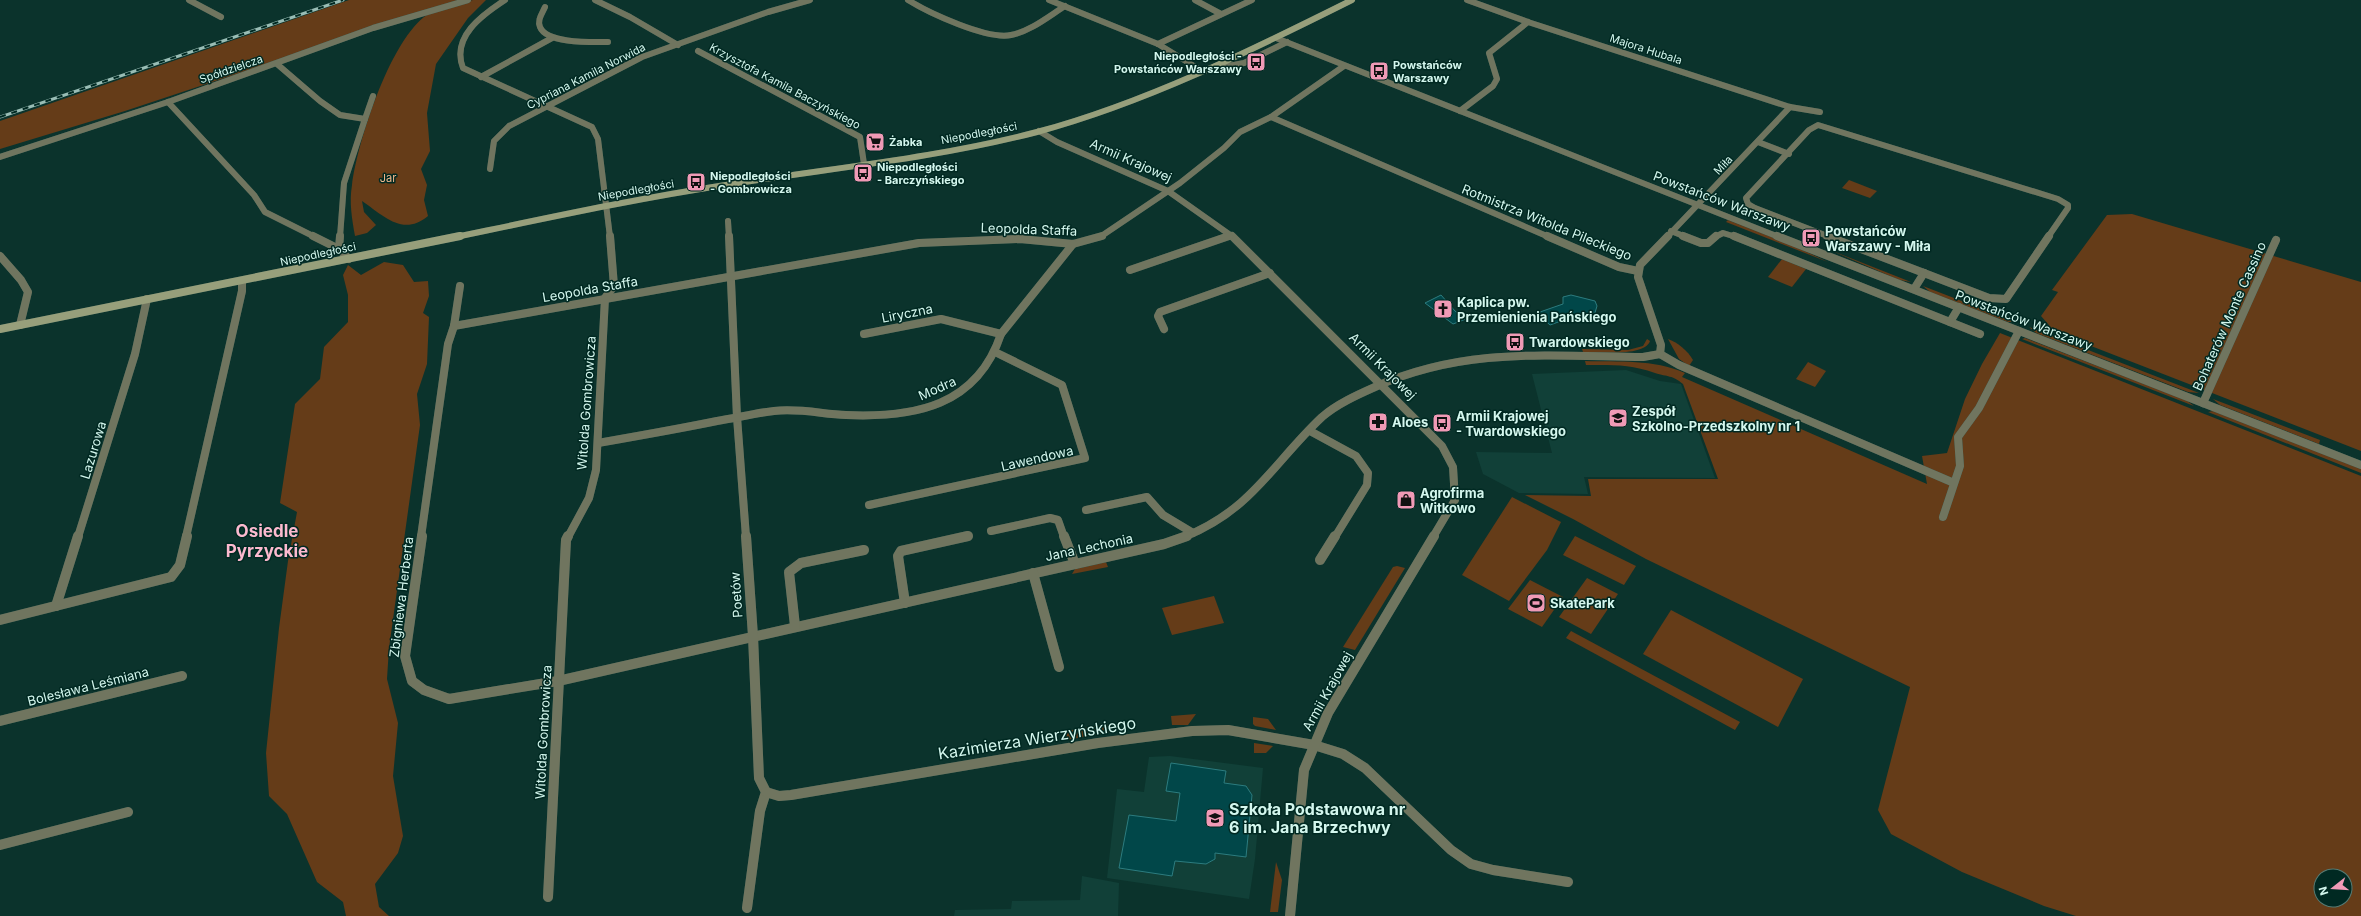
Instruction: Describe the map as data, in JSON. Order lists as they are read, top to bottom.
{
  "streets": {
    "street": [
      "Majora Hubala",
      "Spółdzielcza",
      "Cypriana Kamila Norwida",
      "Krzysztofa Kamila Baczyńskiego",
      "Niepodległości",
      "Armii Krajowej",
      "Miła",
      "Powstańców Warszawy",
      "Rotmistrza Witolda Pileckiego",
      "Leopolda Staffa",
      "Liryczna",
      "Bohaterów Monte Cassino",
      "Modra",
      "Witolda Gombrowicza",
      "Lazurowa",
      "Lawendowa",
      "Jana Lechonia",
      "Poetów",
      "Zbigniewa Herberta",
      "Bolesława Leśmiana",
      "Kazimierza Wierzyńskiego"
    ]
  },
  "crossings": [
    ["Majora Hubala", "Miła"],
    ["Cypriana Kamila Norwida", "Witolda Gombrowicza"],
    ["Krzysztofa Kamila Baczyńskiego", "Niepodległości"],
    ["Niepodległości", "Armii Krajowej"],
    ["Niepodległości", "Powstańców Warszawy"],
    ["Niepodległości", "Witolda Gombrowicza"],
    ["Niepodległości", "Lazurowa"],
    ["Armii Krajowej", "Leopolda Staffa"],
    ["Armii Krajowej", "Jana Lechonia"],
    ["Armii Krajowej", "Kazimierza Wierzyńskiego"],
    ["Miła", "Powstańców Warszawy"],
    ["Miła", "Rotmistrza Witolda Pileckiego"],
    ["Powstańców Warszawy", "Leopolda Staffa"],
    ["Powstańców Warszawy", "Bohaterów Monte Cassino"],
    ["Rotmistrza Witolda Pileckiego", "Leopolda Staffa"],
    ["Rotmistrza Witolda Pileckiego", "Jana Lechonia"],
    ["Leopolda Staffa", "Modra"],
    ["Leopolda Staffa", "Witolda Gombrowicza"],
    ["Leopolda Staffa", "Poetów"],
    ["Leopolda Staffa", "Zbigniewa Herberta"],
    ["Liryczna", "Modra"],
    ["Modra", "Lawendowa"],
    ["Modra", "Poetów"],
    ["Witolda Gombrowicza", "Zbigniewa Herberta"],
    ["Jana Lechonia", "Poetów"],
    ["Jana Lechonia", "Zbigniewa Herberta"],
    ["Poetów", "Zbigniewa Herberta"],
    ["Poetów", "Kazimierza Wierzyńskiego"]
  ],
  "districts": ["Osiedle Pyrzyckie"],
  "parks": ["Jar"],
  "places": {
    "bus stop": [
      "Niepodległości - Powstańców Warszawy",
      "Powstańców Warszawy",
      "Niepodległości - Barczyńskiego",
      "Niepodległości - Gombrowicza",
      "Powstańców Warszawy - Miła",
      "Twardowskiego",
      "Armii Krajowej - Twardowskiego"
    ],
    "supermarket": ["Żabka"],
    "church": ["Kaplica pw. Przemienienia Pańskiego"],
    "school or university": ["Zespół Szkolno-Przedszkolny nr 1", "Szkoła Podstawowa nr 6 im. Jana Brzechwy"],
    "pharmacy": ["Aloes"],
    "shop": ["Agrofirma Witkowo"],
    "sports": ["SkatePark"]
  },
  "north": "left"
}
